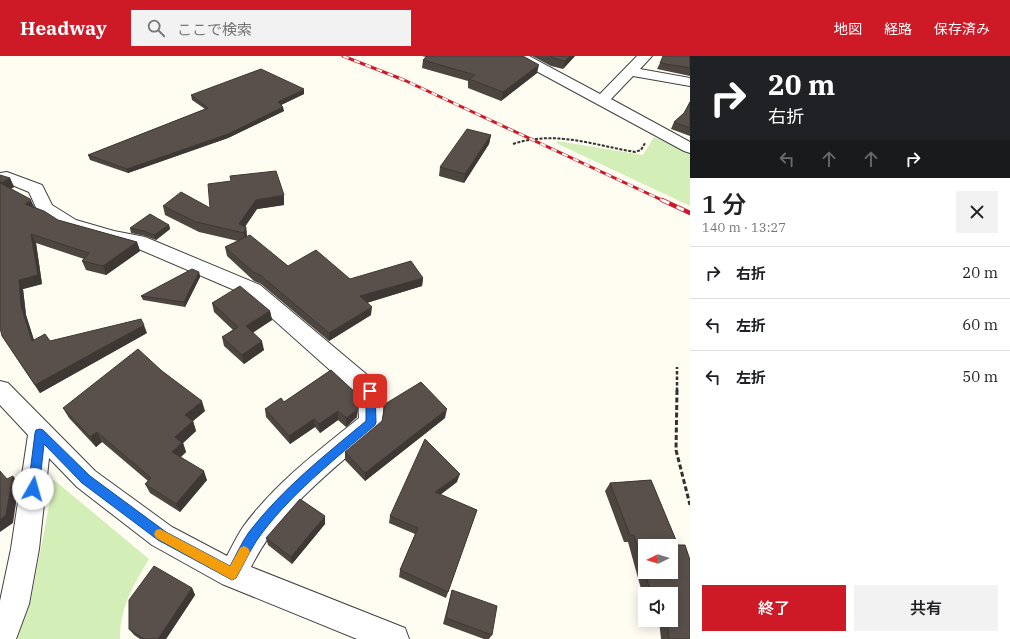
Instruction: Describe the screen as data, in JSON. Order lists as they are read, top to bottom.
{
  "north": "left",
  "page": {
    "header": "Headway",
    "search": "ここで検索",
    "nav": ["地図", "経路", "保存済み"],
    "turn": ["20 m", "右折"],
    "heading": ["1 分", "140 m · 13:27"],
    "list": [
      {
        "name": "右折",
        "value": "20 m"
      },
      {
        "name": "左折",
        "value": "60 m"
      },
      {
        "name": "左折",
        "value": "50 m"
      }
    ],
    "buttons": ["終了", "共有"]
  }
}
